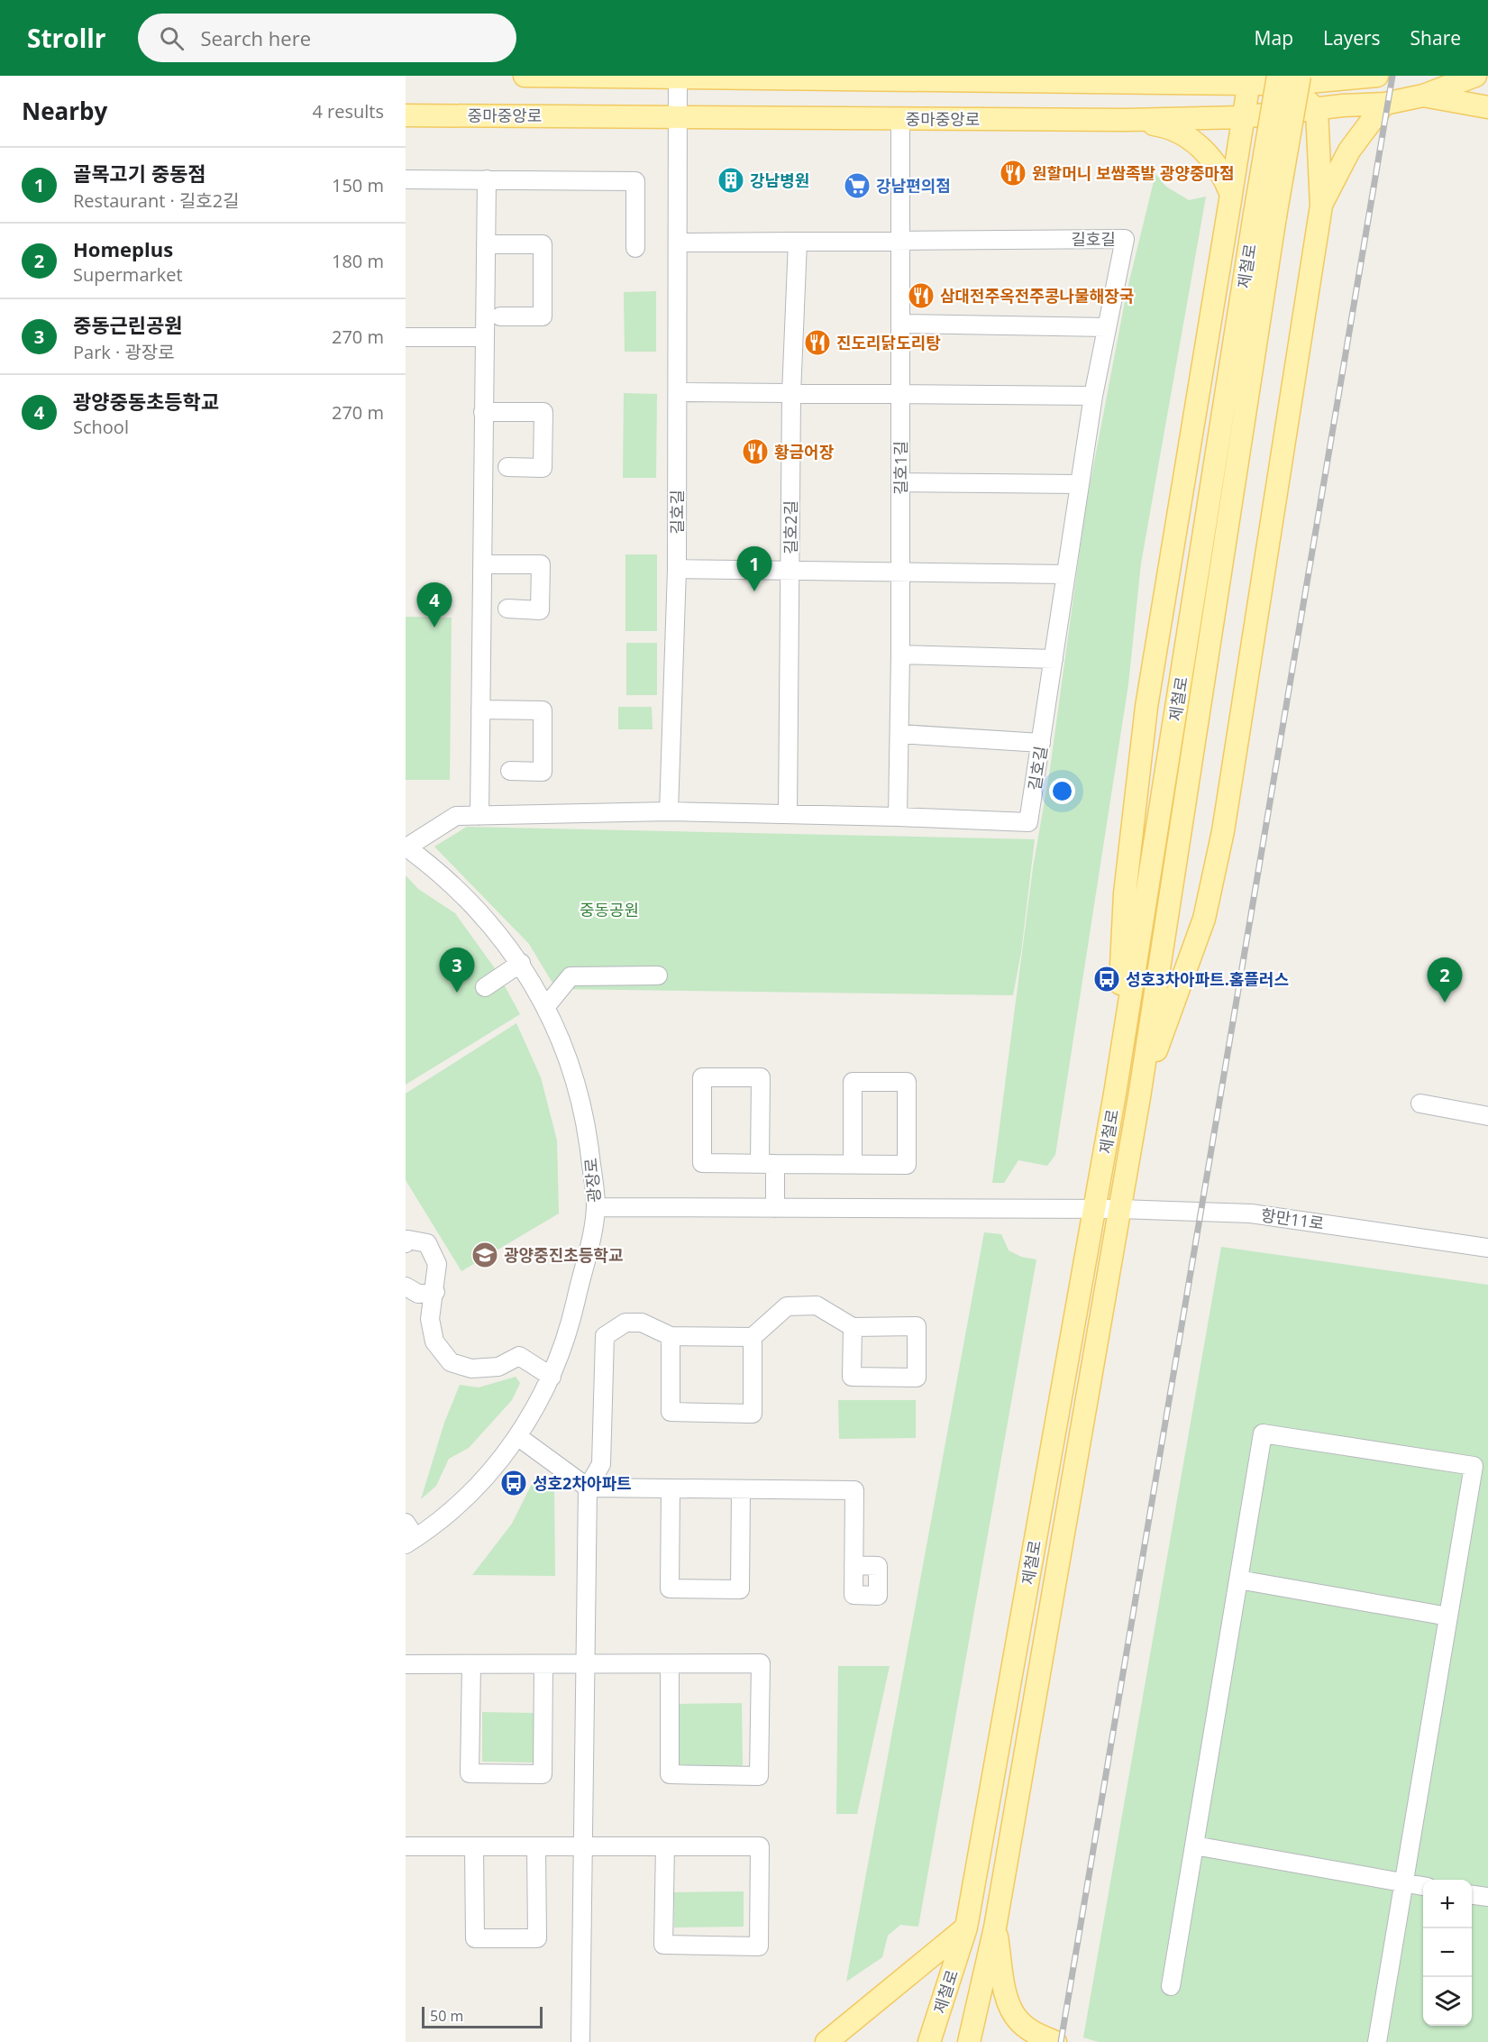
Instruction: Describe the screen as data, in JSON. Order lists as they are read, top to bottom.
{
  "streets": {
    "main road": ["중마중앙로", "제철로"],
    "street": [
      "길호길",
      "길호1길",
      "길호2길",
      "광장로",
      "항만11로"
    ]
  },
  "crossings": [
    ["중마중앙로", "길호길"],
    ["중마중앙로", "길호1길"],
    ["길호길", "길호1길"],
    ["길호길", "길호2길"],
    ["제철로", "항만11로"],
    ["광장로", "항만11로"]
  ],
  "parks": ["중동공원"],
  "places": {
    "restaurant": [
      "원할머니 보쌈족발 광양중마점",
      "삼대전주옥전주콩나물해장국",
      "진도리닭도리탕",
      "황금어장"
    ],
    "building": ["강남병원"],
    "supermarket": ["강남편의점"],
    "bus stop": ["성호3차아파트.홈플러스", "성호2차아파트"],
    "school or university": ["광양중진초등학교"]
  },
  "scale_bar": "50 m",
  "page": {
    "header": "Strollr",
    "search": "Search here",
    "nav": ["Map", "Layers", "Share"],
    "heading": ["Nearby", "4 results"],
    "list": [
      {
        "mark": "1",
        "name": "골목고기 중동점",
        "note": "Restaurant · 길호2길",
        "value": "150 m"
      },
      {
        "mark": "2",
        "name": "Homeplus",
        "note": "Supermarket",
        "value": "180 m"
      },
      {
        "mark": "3",
        "name": "중동근린공원",
        "note": "Park · 광장로",
        "value": "270 m"
      },
      {
        "mark": "4",
        "name": "광양중동초등학교",
        "note": "School",
        "value": "270 m"
      }
    ],
    "pins": [
      "1",
      "4",
      "3",
      "2"
    ],
    "map_buttons": ["+", "−"],
    "scale": "50 m"
  }
}
